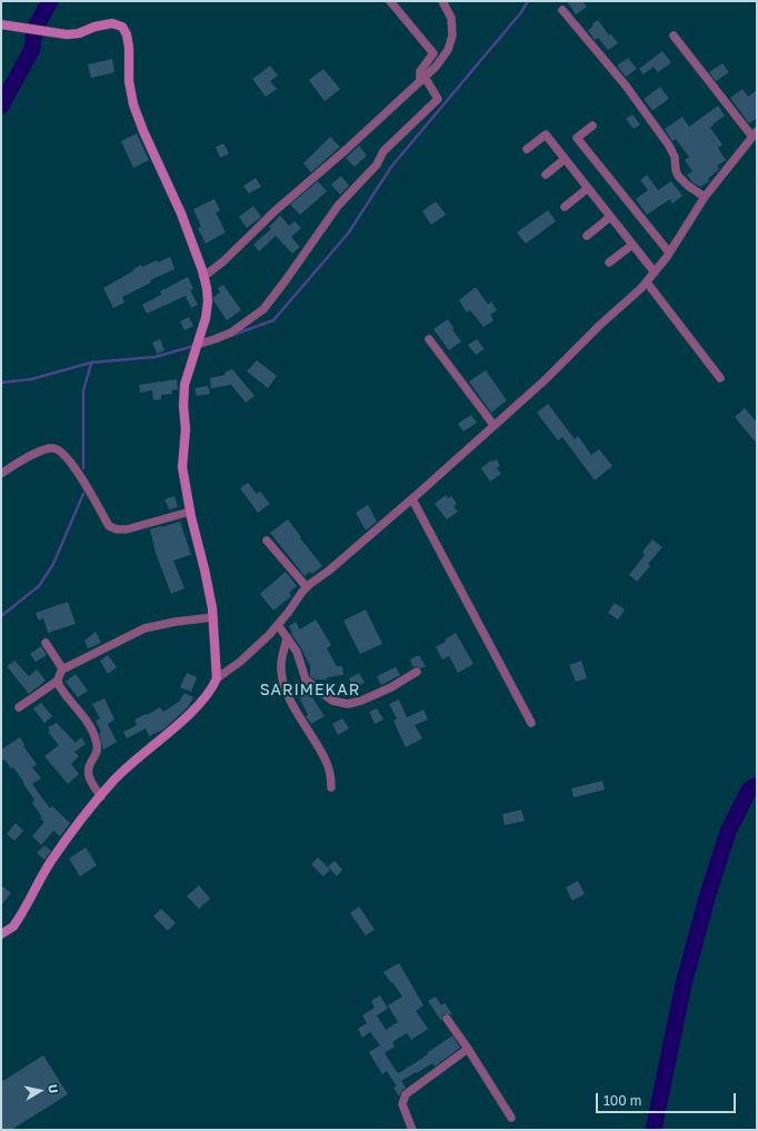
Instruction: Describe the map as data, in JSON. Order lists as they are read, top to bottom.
{
  "districts": ["SARIMEKAR"],
  "scale_bar": "100 m",
  "north": "right"
}
